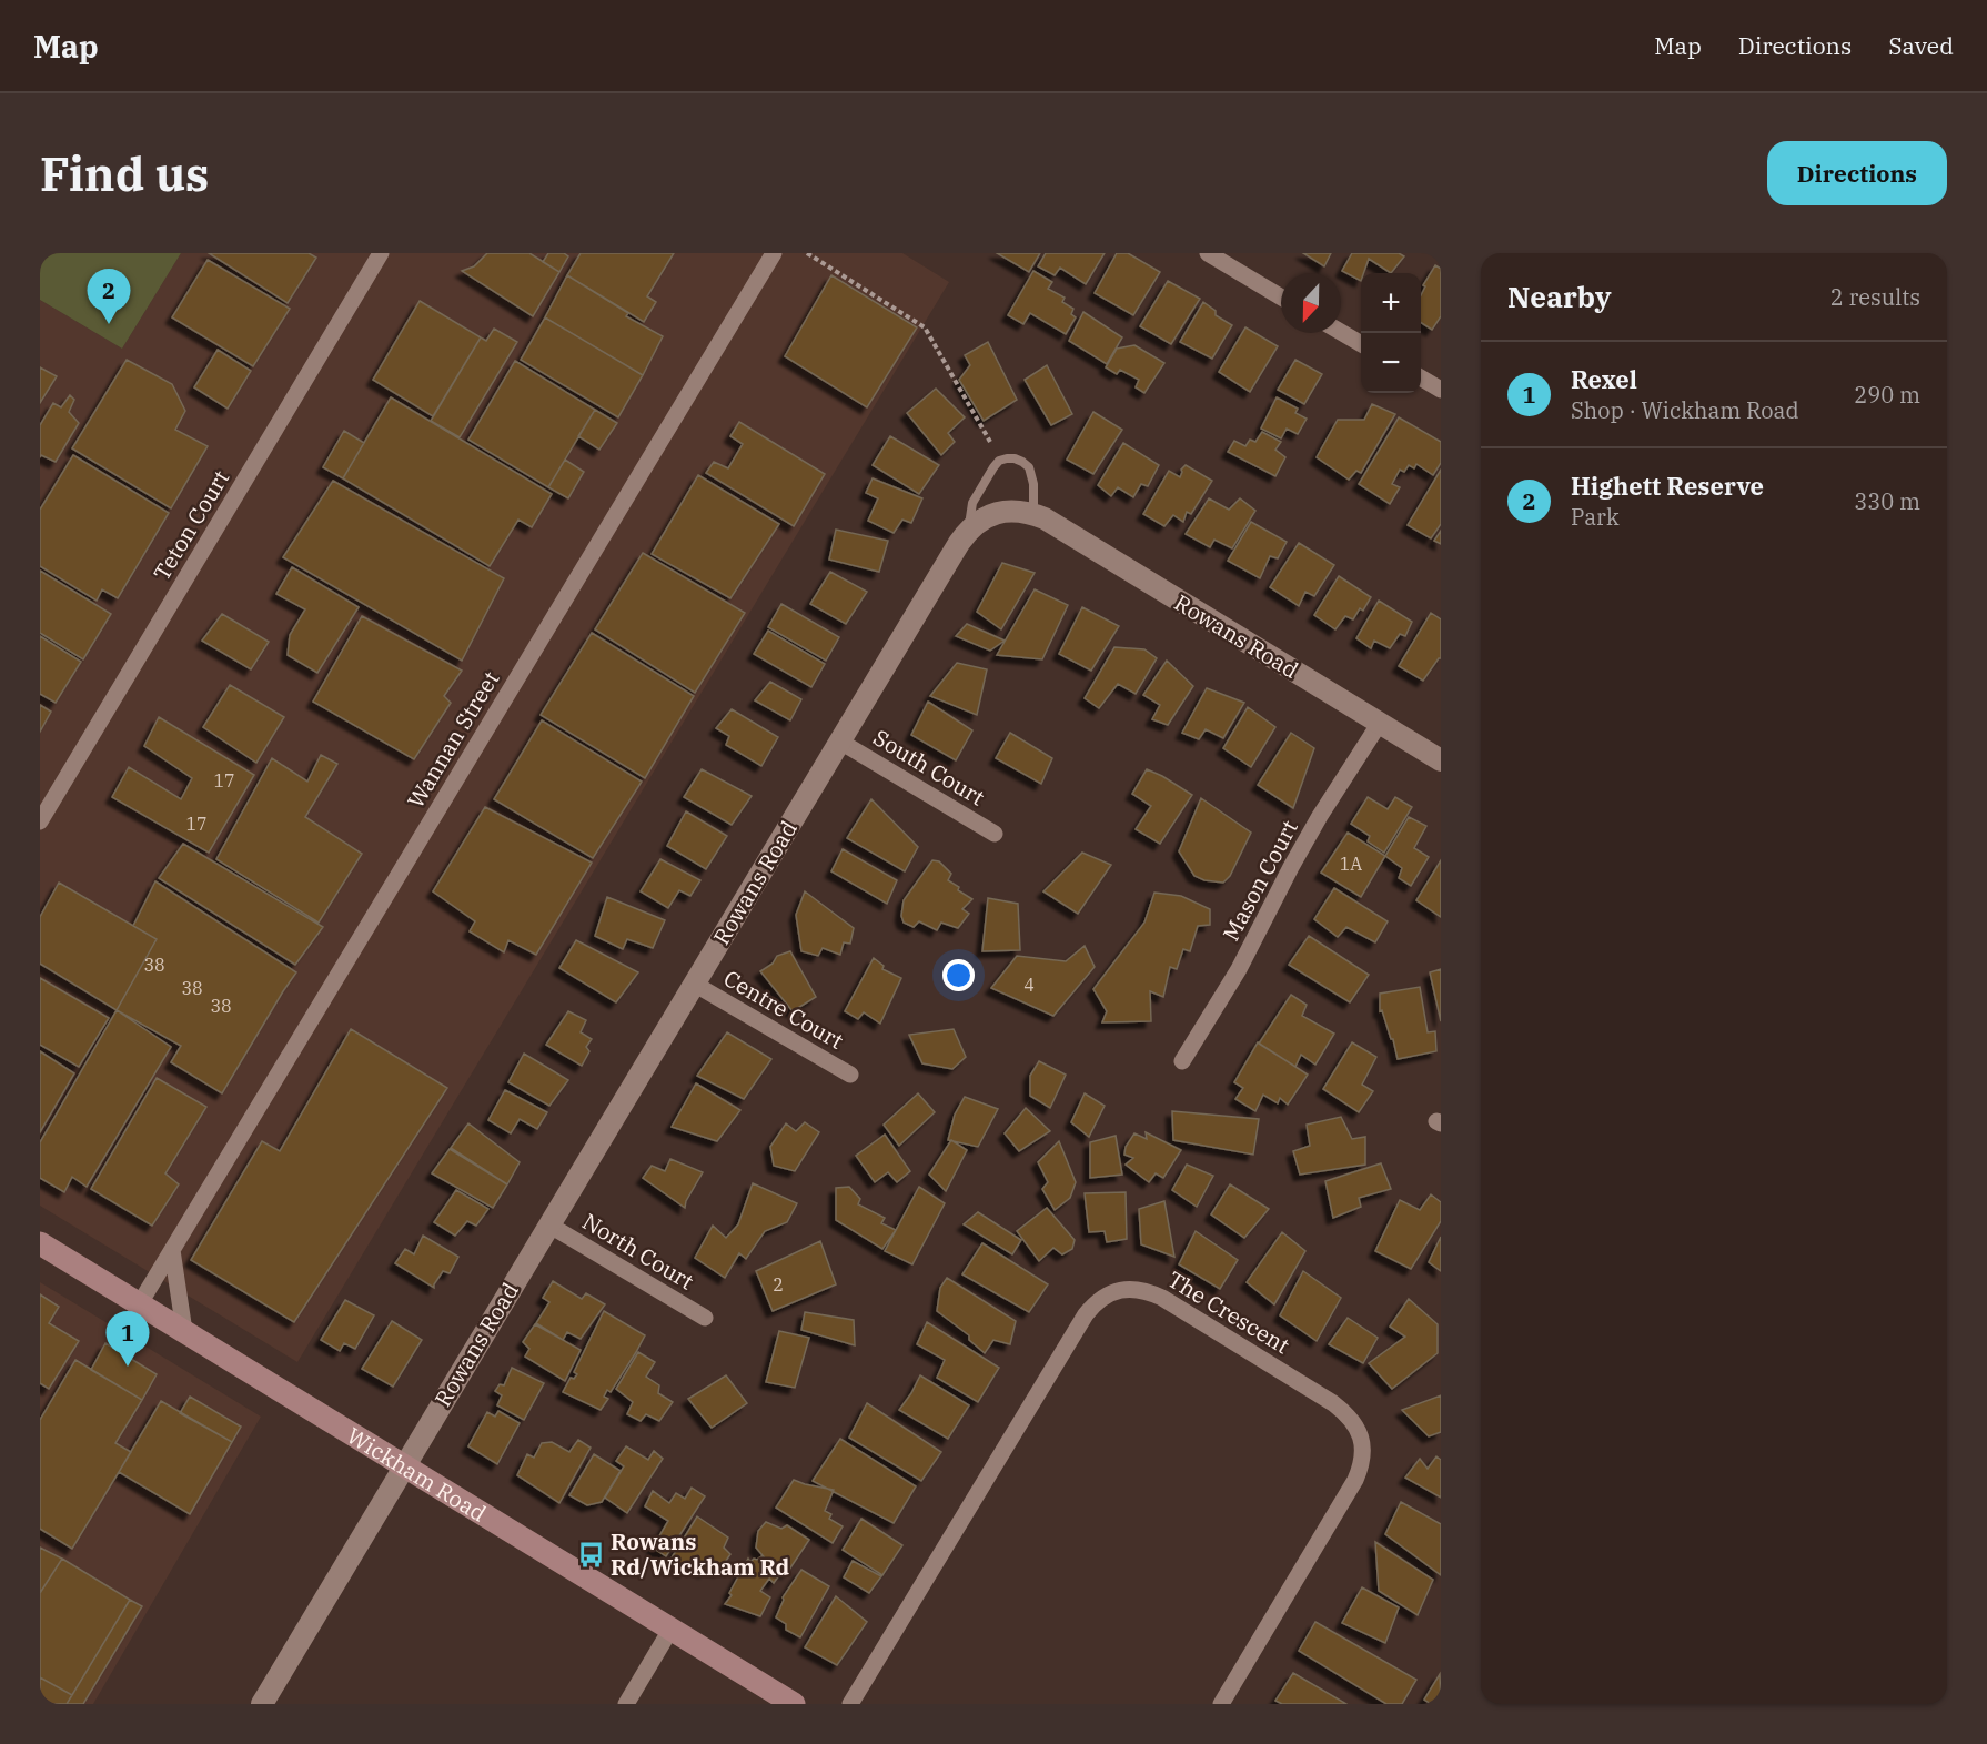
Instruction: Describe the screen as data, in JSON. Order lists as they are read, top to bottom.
{
  "streets": {
    "main road": ["Wickham Road"],
    "street": [
      "Teton Court",
      "Rowans Road",
      "Wannan Street",
      "South Court",
      "Mason Court",
      "Centre Court",
      "North Court",
      "The Crescent"
    ]
  },
  "crossings": [
    ["Rowans Road", "South Court"],
    ["Rowans Road", "Mason Court"],
    ["Rowans Road", "Centre Court"],
    ["Rowans Road", "North Court"],
    ["Rowans Road", "Wickham Road"],
    ["Wannan Street", "Wickham Road"]
  ],
  "places": {
    "bus stop": ["Rowans Rd/Wickham Rd"]
  },
  "house_numbers": [
    "17",
    "17",
    "1A",
    "38",
    "4",
    "38",
    "38",
    "2"
  ],
  "north": "bottom",
  "page": {
    "header": "Map",
    "nav": ["Map", "Directions", "Saved"],
    "buttons": "Directions",
    "title": "Find us",
    "heading": ["Nearby", "2 results"],
    "pins": ["2", "1"],
    "map_buttons": ["+", "−"],
    "list": [
      {
        "mark": "1",
        "name": "Rexel",
        "note": "Shop · Wickham Road",
        "value": "290 m"
      },
      {
        "mark": "2",
        "name": "Highett Reserve",
        "note": "Park",
        "value": "330 m"
      }
    ]
  }
}
